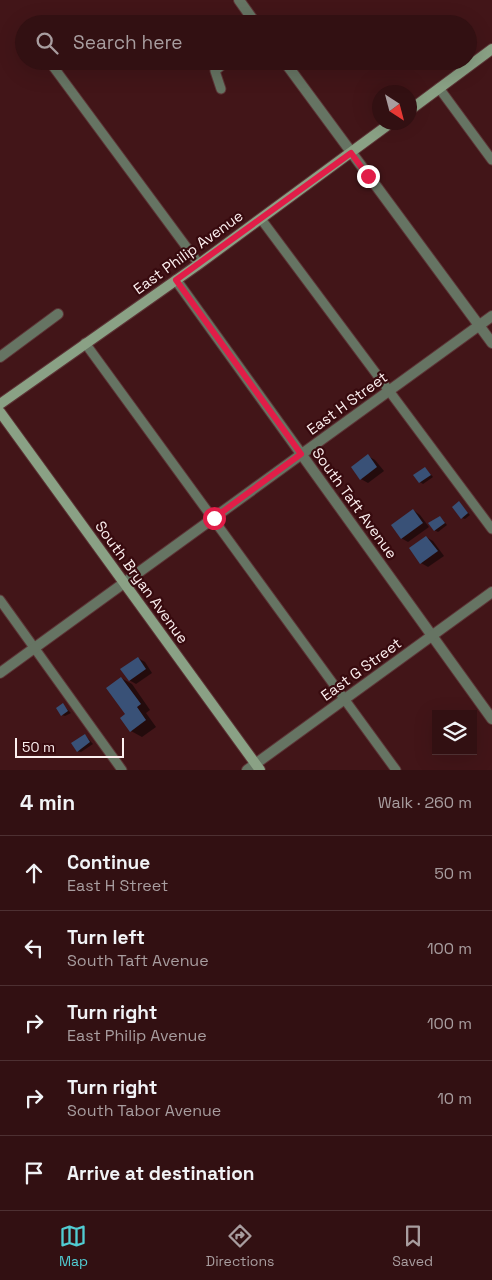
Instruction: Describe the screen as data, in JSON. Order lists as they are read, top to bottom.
{
  "streets": {
    "main road": ["East Philip Avenue", "South Bryan Avenue"],
    "street": ["East H Street", "South Taft Avenue", "East G Street"]
  },
  "crossings": [
    ["East Philip Avenue", "South Taft Avenue"],
    ["East H Street", "South Taft Avenue"],
    ["East H Street", "South Bryan Avenue"],
    ["South Taft Avenue", "East G Street"],
    ["South Bryan Avenue", "East G Street"]
  ],
  "scale_bar": "50 m",
  "north": "bottom right",
  "page": {
    "search": "Search here",
    "scale": "50 m",
    "heading": ["4 min", "Walk · 260 m"],
    "list": [
      ["Continue", "East H Street", "50 m"],
      ["Turn left", "South Taft Avenue", "100 m"],
      ["Turn right", "East Philip Avenue", "100 m"],
      ["Turn right", "South Tabor Avenue", "10 m"],
      "Arrive at destination"
    ],
    "nav": ["Map", "Directions", "Saved"]
  }
}
